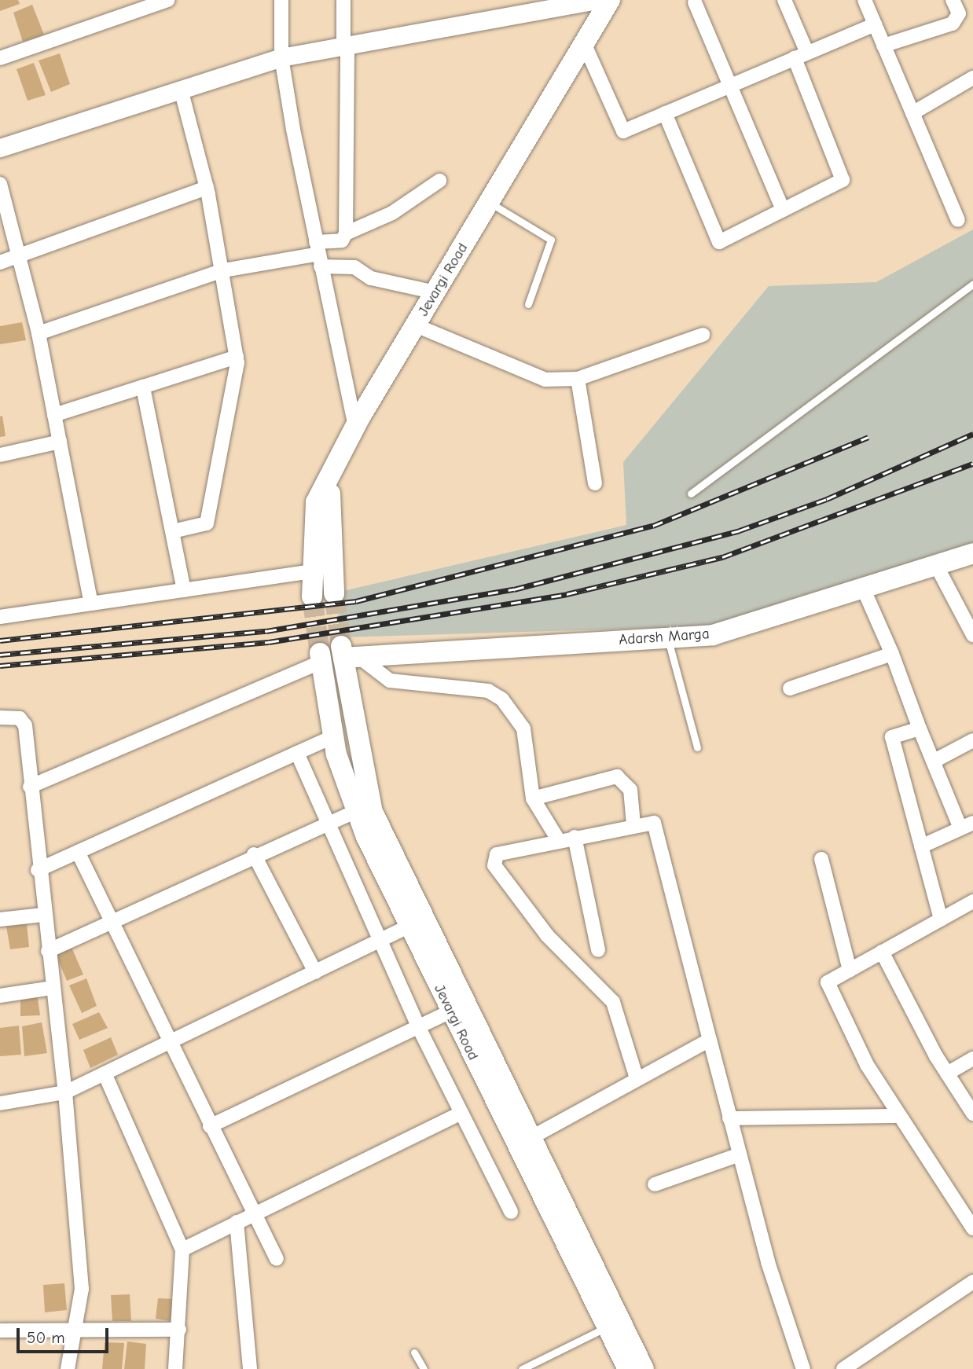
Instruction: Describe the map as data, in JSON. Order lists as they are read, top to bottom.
{
  "streets": {
    "main road": ["Jevargi Road", "Adarsh Marga"]
  },
  "scale_bar": "50 m"
}
